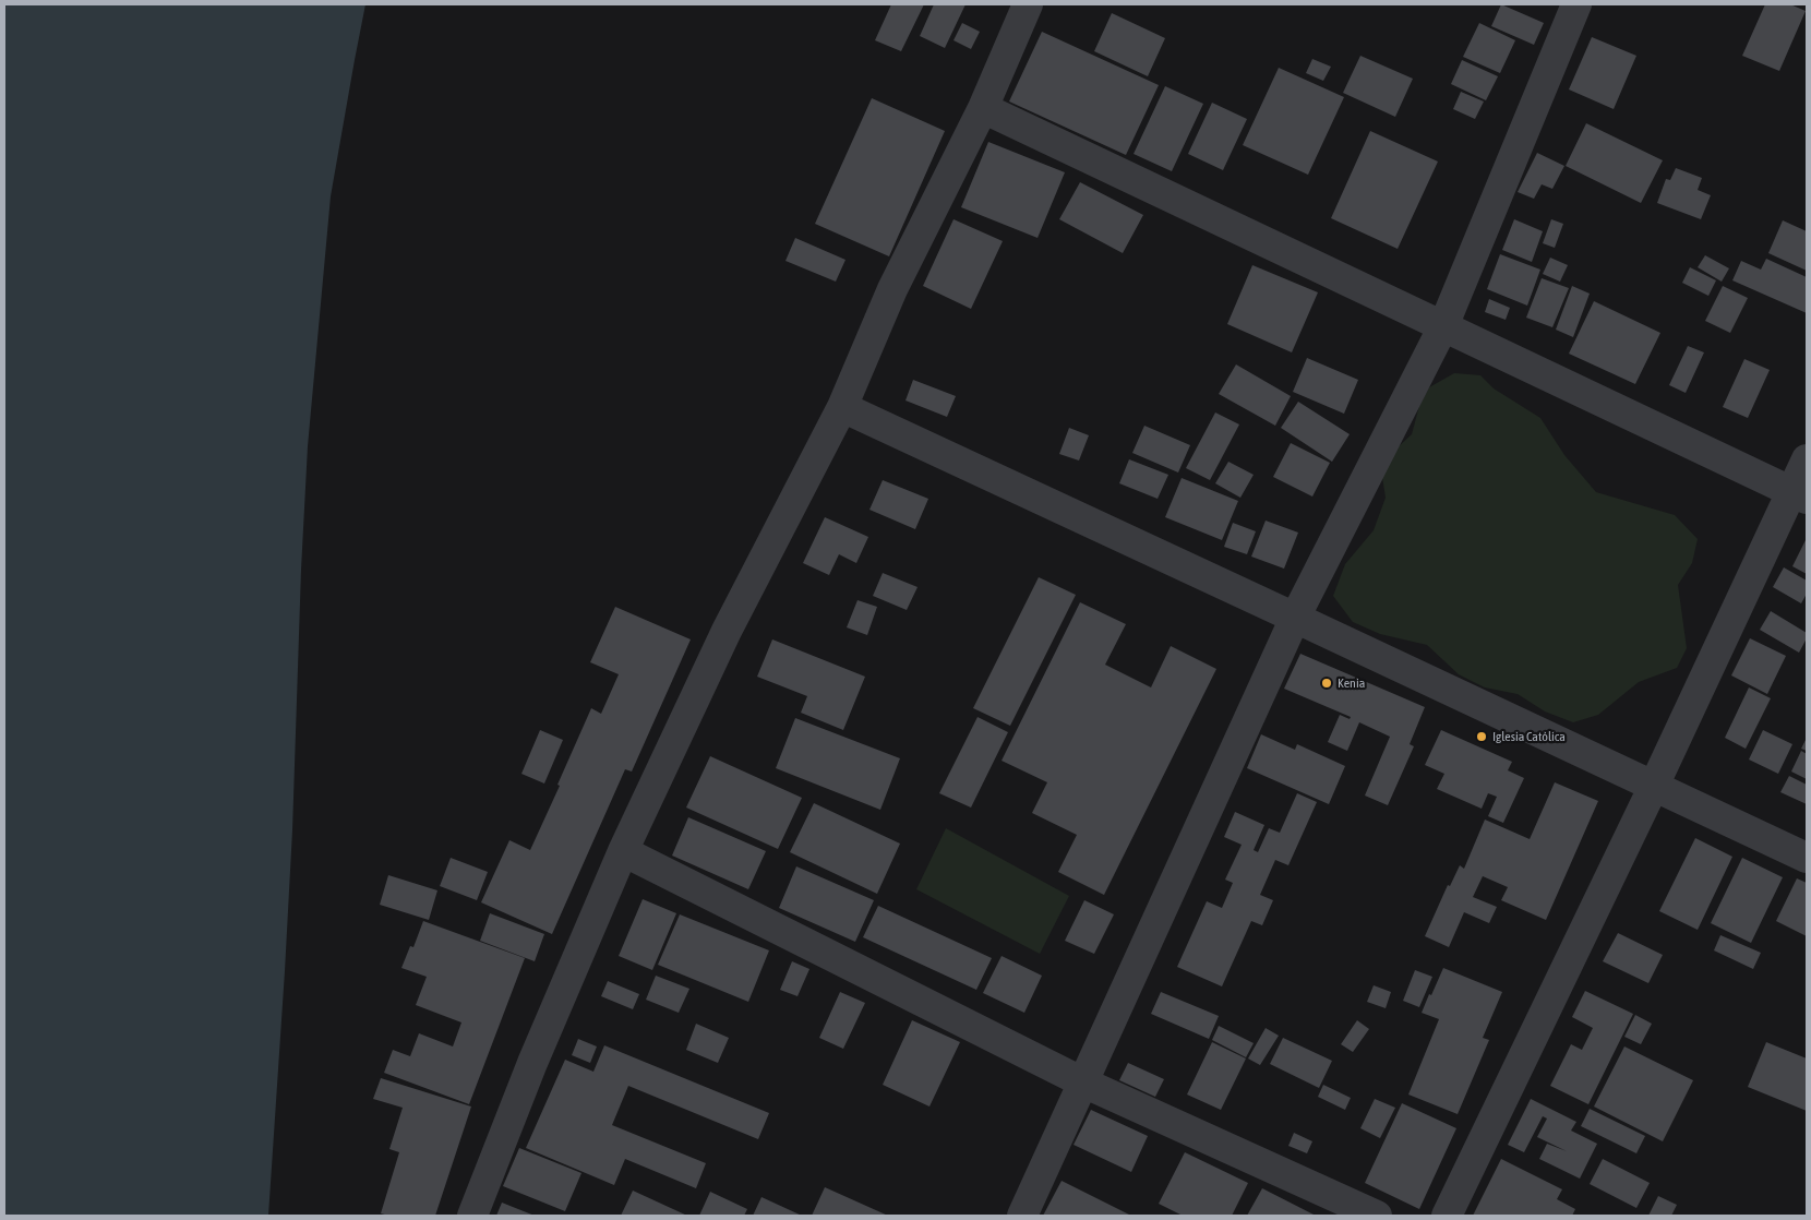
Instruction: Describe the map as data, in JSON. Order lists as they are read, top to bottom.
{
  "places": ["Kenia", "Iglesia Católica"]
}
